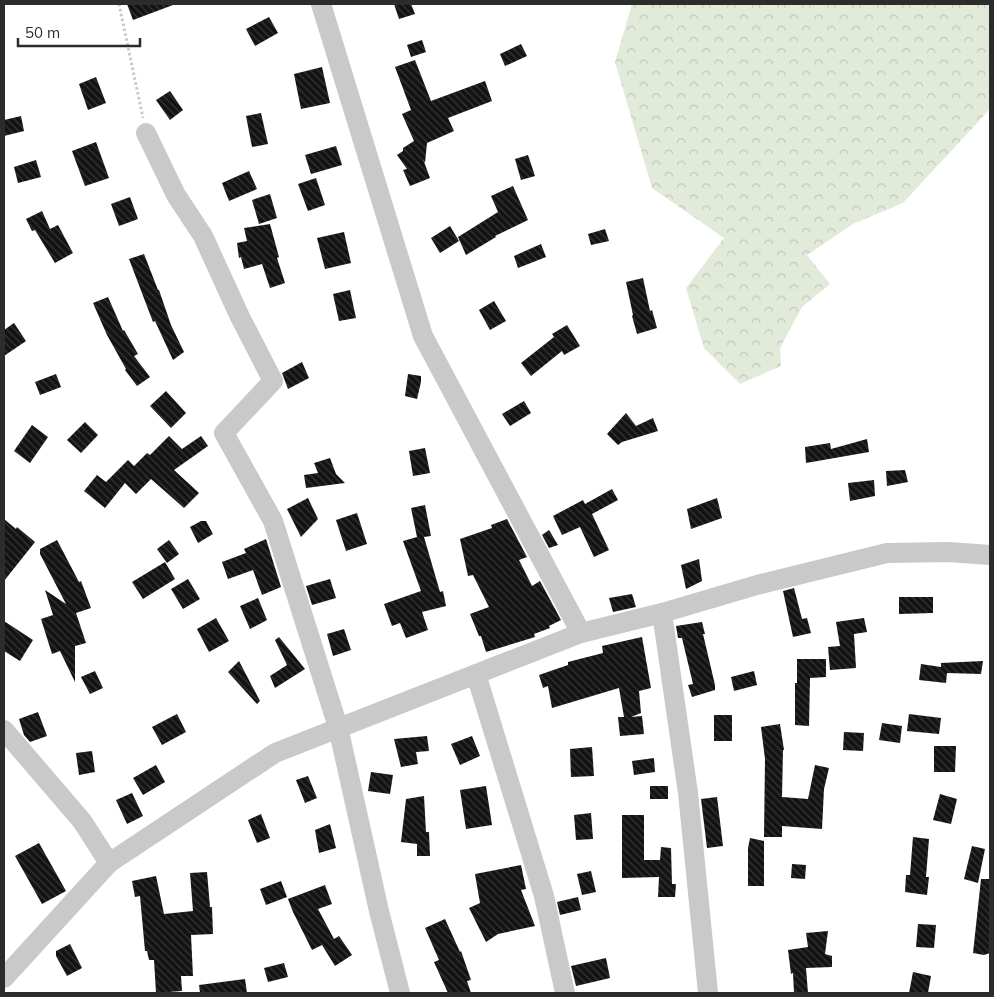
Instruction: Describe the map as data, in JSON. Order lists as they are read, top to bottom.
{
  "scale_bar": "50 m"
}
